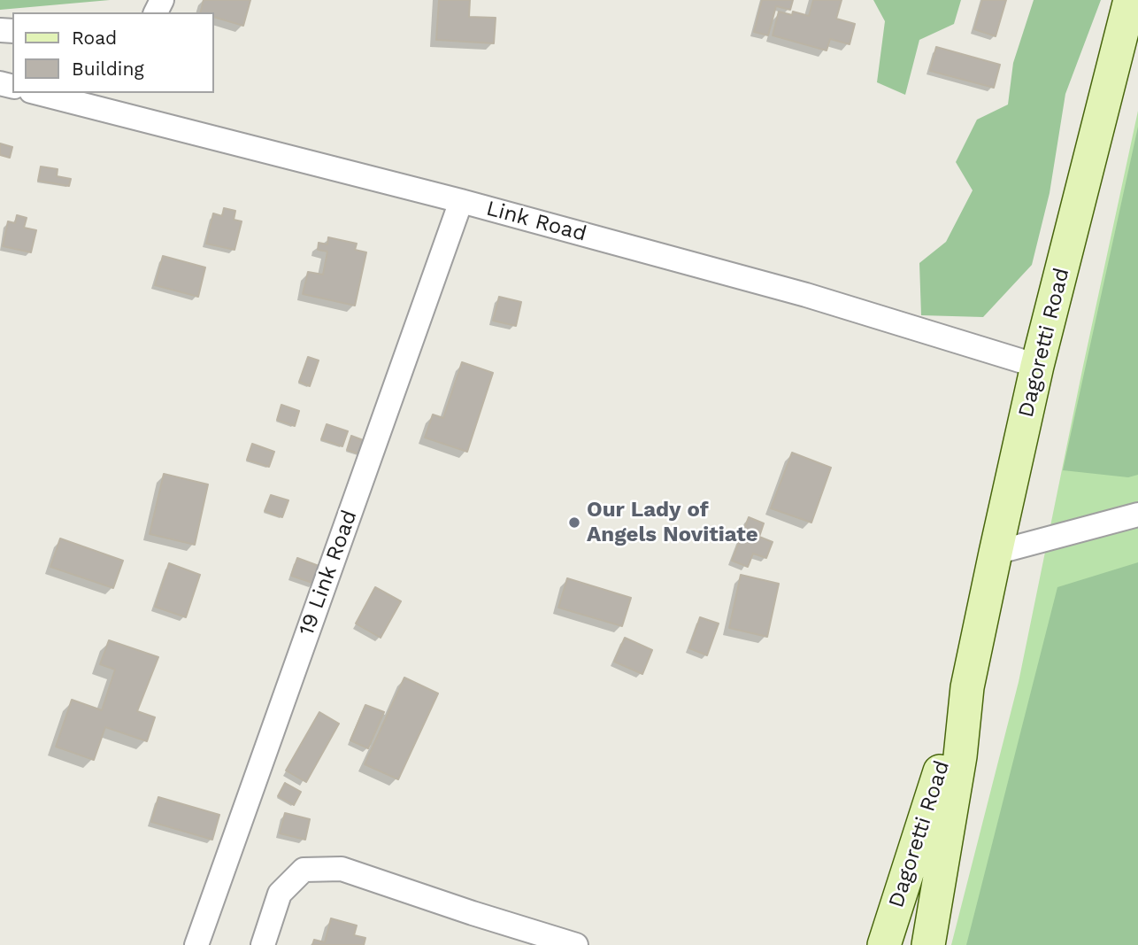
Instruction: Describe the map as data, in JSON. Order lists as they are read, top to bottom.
{
  "streets": {
    "main road": ["Dagoretti Road"],
    "street": ["Link Road", "19 Link Road"]
  },
  "crossings": [
    ["Link Road", "Dagoretti Road"],
    ["Link Road", "19 Link Road"]
  ],
  "places": ["Our Lady of Angels Novitiate"],
  "legend": ["Road", "Building"]
}
